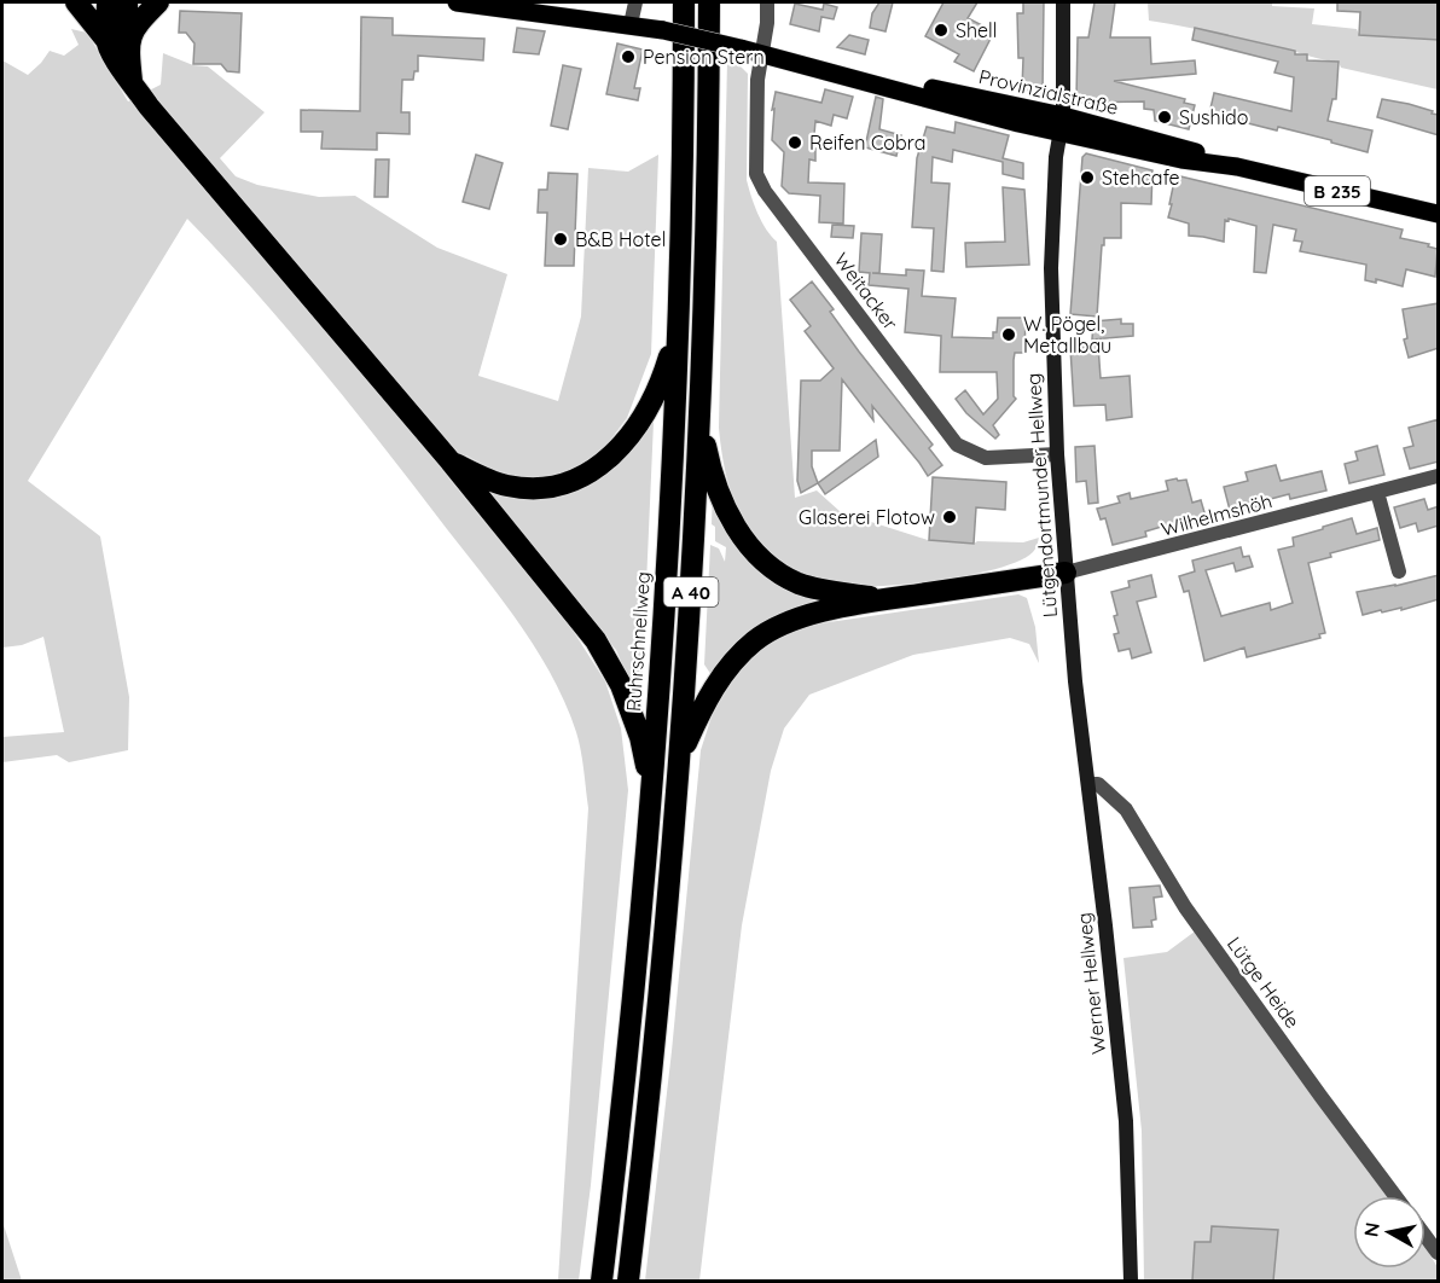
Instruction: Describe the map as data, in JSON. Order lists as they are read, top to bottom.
{
  "streets": {
    "highway": ["A 40", "Ruhrschnellweg"],
    "main road": [
      "Provinzialstraße",
      "B 235",
      "Lütgendortmunder Hellweg",
      "Werner Hellweg"
    ],
    "street": ["Weitacker", "Wilhelmshöh", "Lütge Heide"]
  },
  "crossings": [
    ["Provinzialstraße", "Weitacker"],
    ["Provinzialstraße", "Lütgendortmunder Hellweg"],
    ["Weitacker", "Lütgendortmunder Hellweg"],
    ["Lütgendortmunder Hellweg", "Wilhelmshöh"],
    ["Lütgendortmunder Hellweg", "Werner Hellweg"],
    ["Lütge Heide", "Werner Hellweg"]
  ],
  "places": [
    "Shell",
    "Pension Stern",
    "Sushido",
    "Reifen Cobra",
    "Stehcafe",
    "B&B Hotel",
    "W. Pögel, Metallbau",
    "Glaserei Flotow"
  ],
  "north": "left"
}
